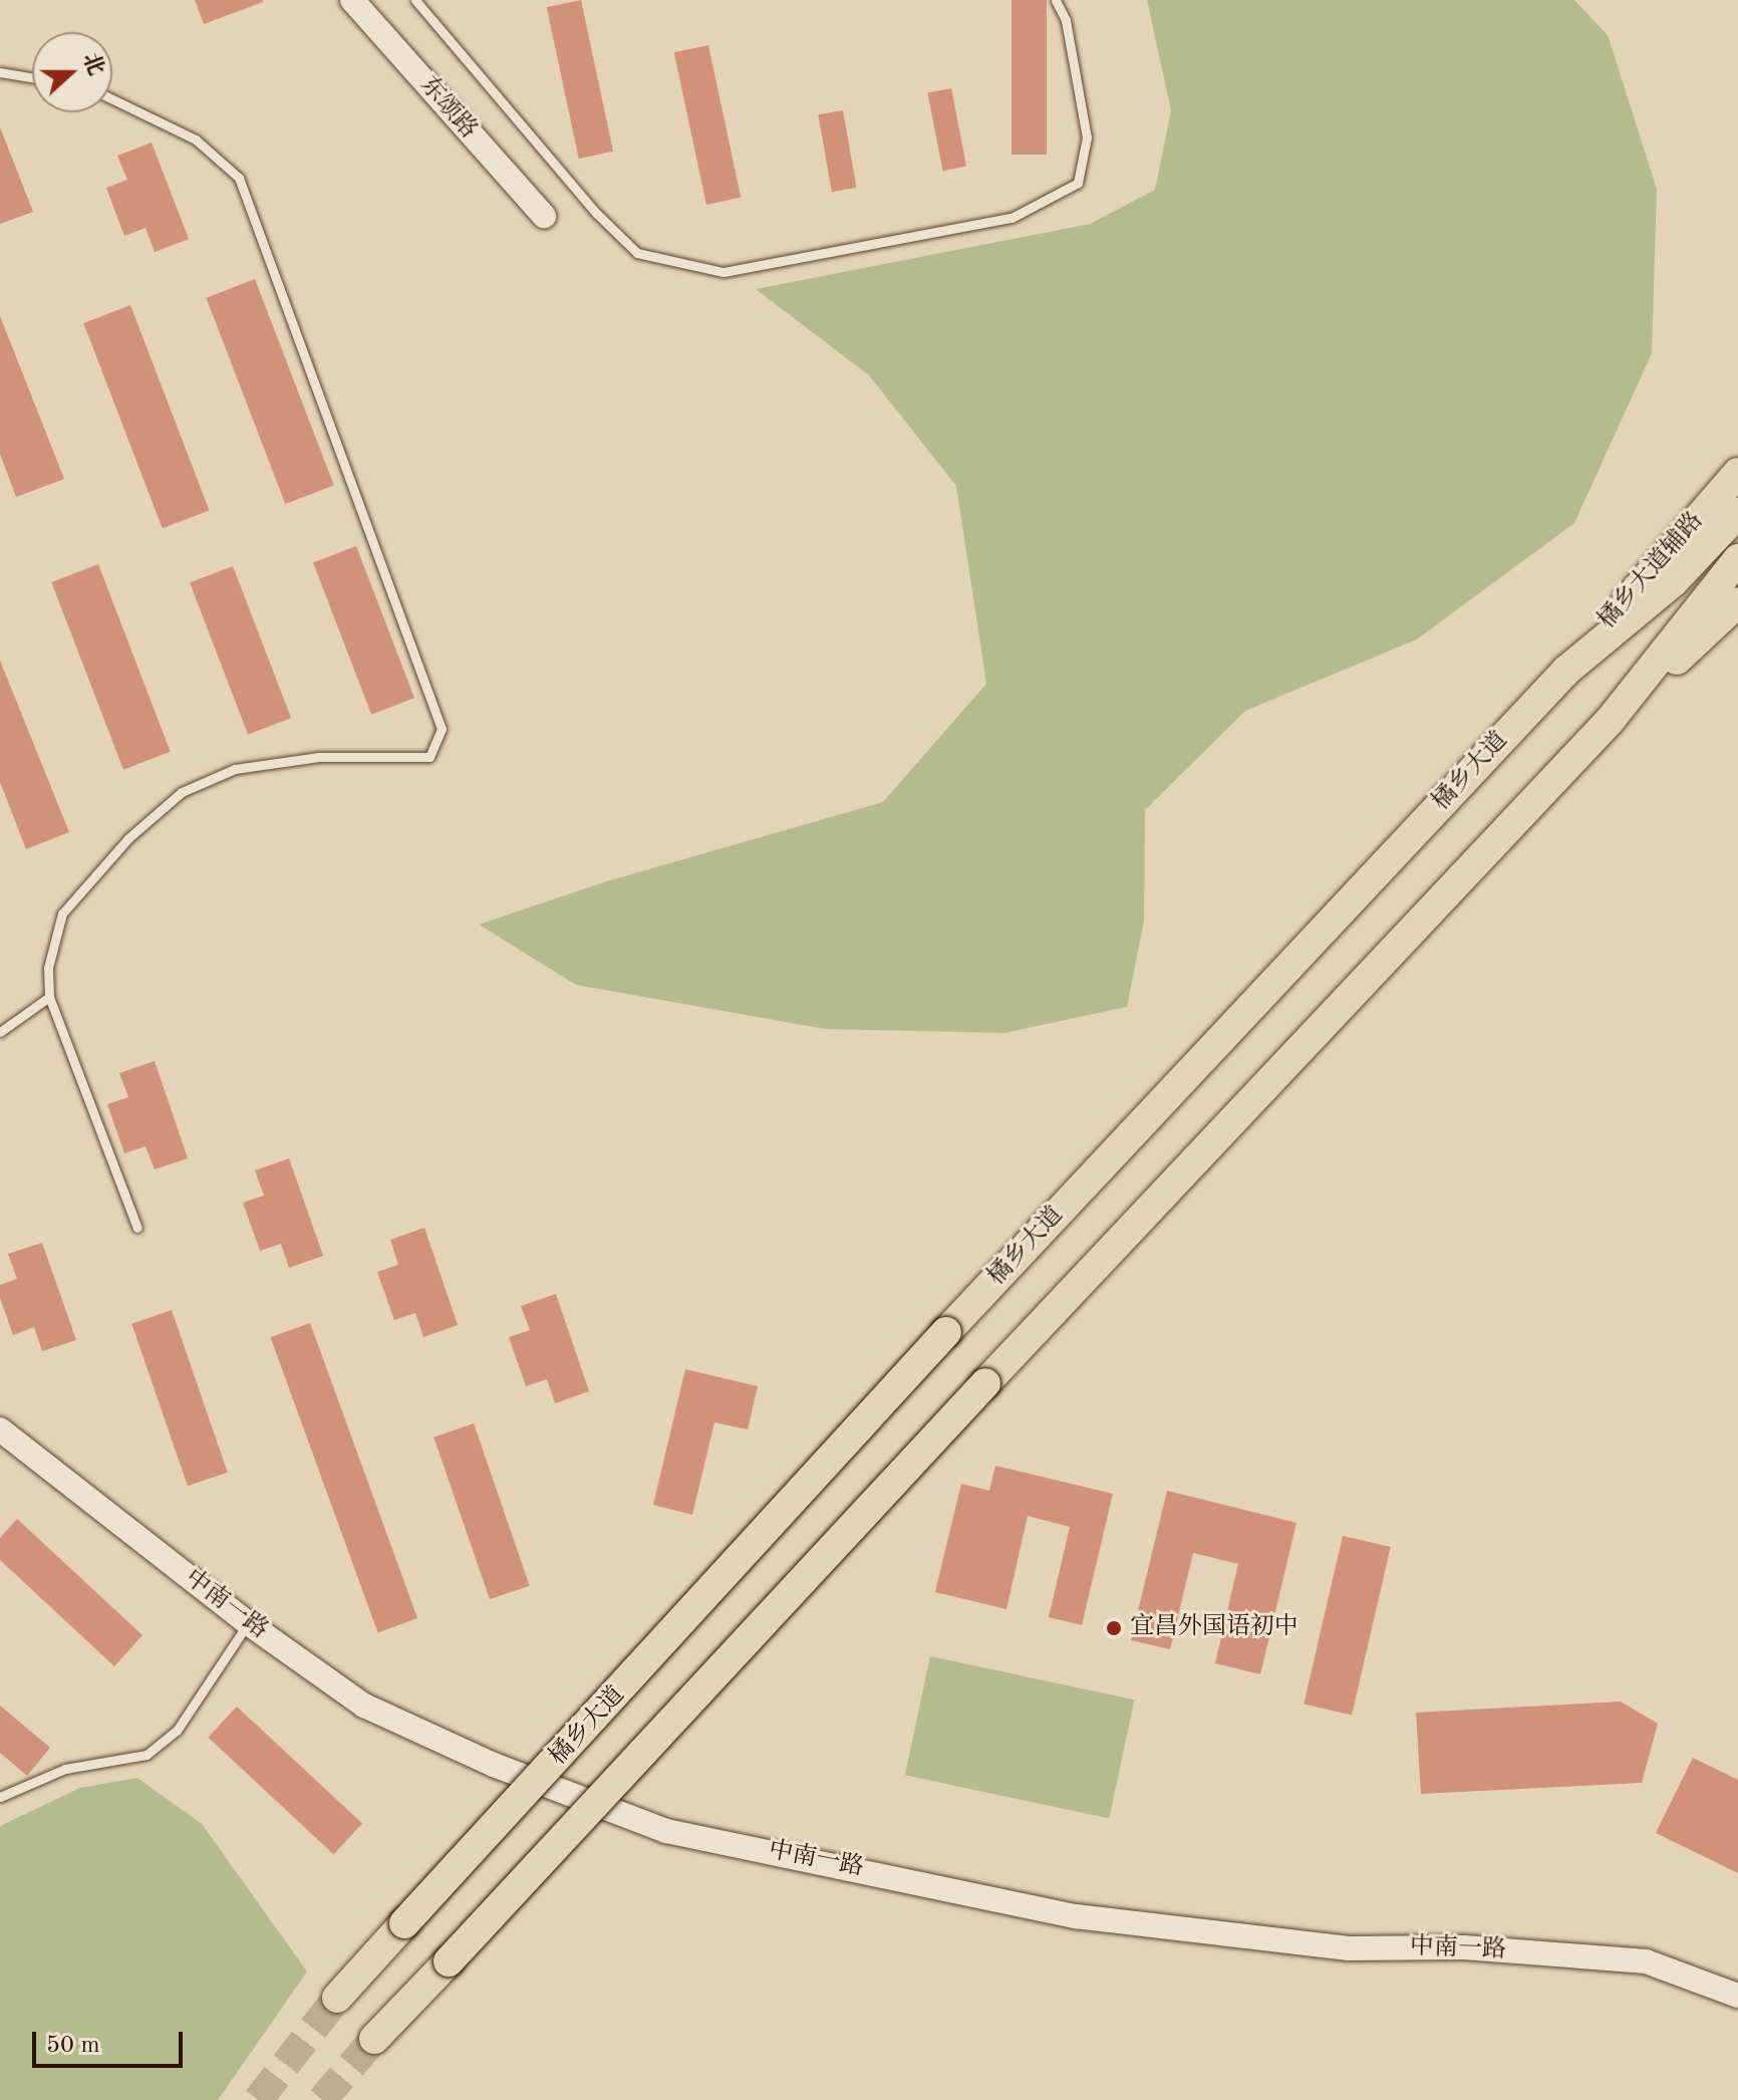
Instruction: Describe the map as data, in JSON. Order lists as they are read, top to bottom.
{
  "streets": {
    "main road": ["橘乡大道辅路", "橘乡大道"],
    "street": ["东颂路", "中南一路"]
  },
  "crossings": [
    ["橘乡大道辅路", "橘乡大道"]
  ],
  "places": ["宜昌外国语初中"],
  "scale_bar": "50 m",
  "north": "right"
}
